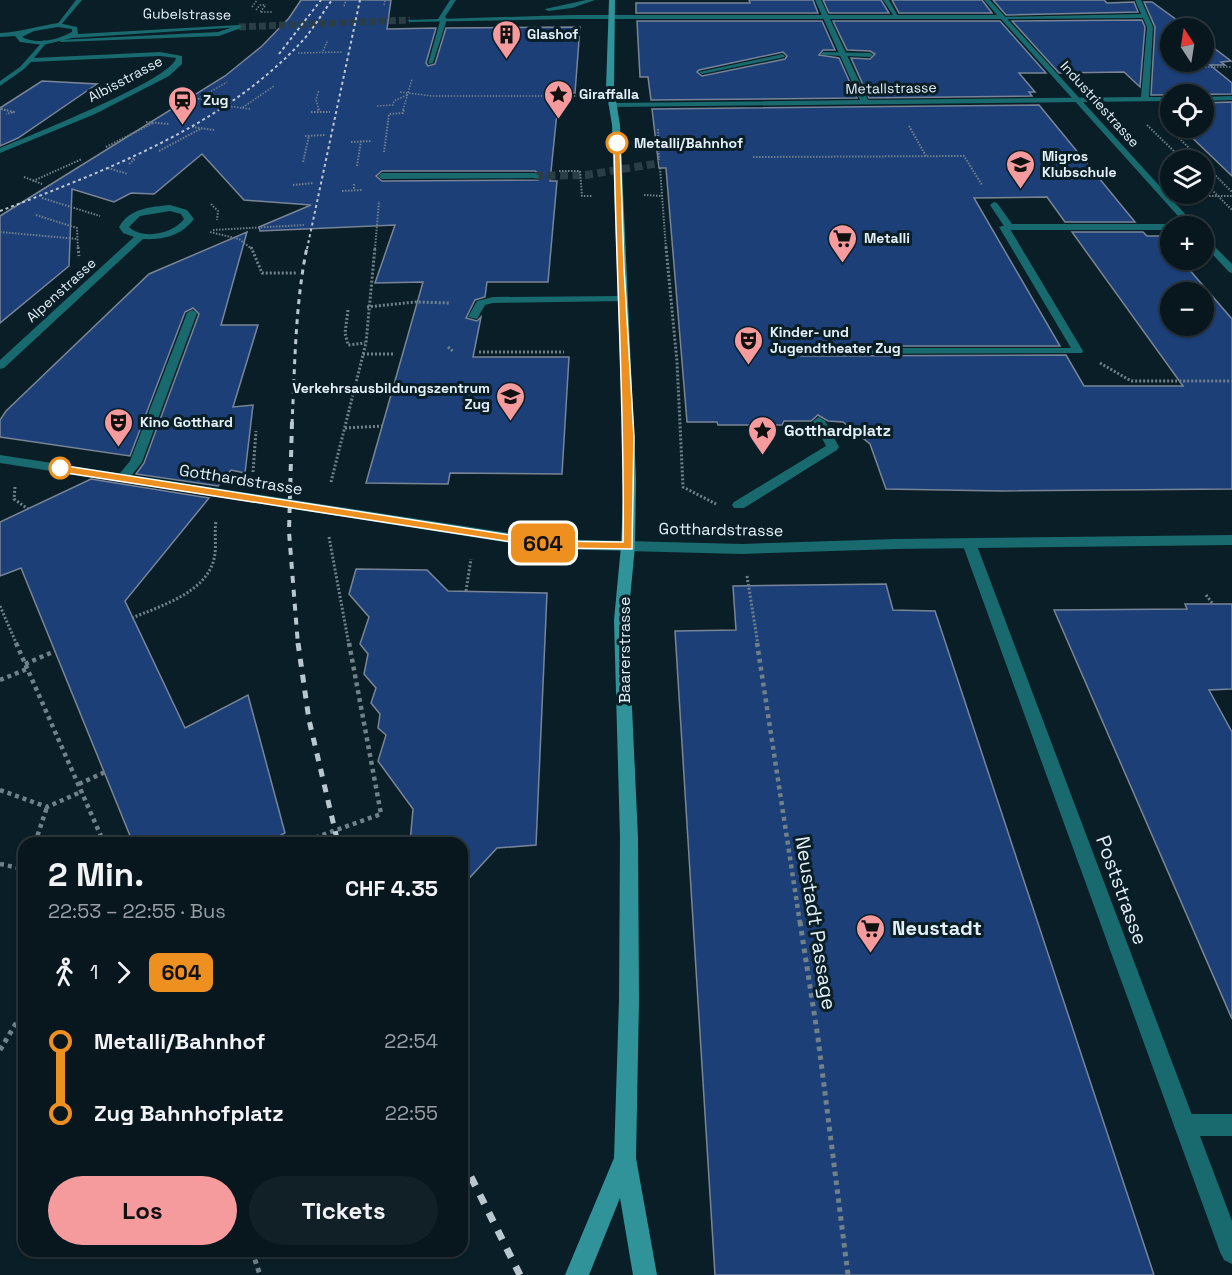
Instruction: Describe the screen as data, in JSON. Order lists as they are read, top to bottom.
{
  "streets": {
    "main road": ["Baarerstrasse"],
    "street": [
      "Gubelstrasse",
      "Albisstrasse",
      "Metallstrasse",
      "Industriestrasse",
      "Alpenstrasse",
      "Gotthardstrasse",
      "Poststrasse"
    ],
    "path": ["Neustadt Passage"]
  },
  "crossings": [
    ["Metallstrasse", "Industriestrasse"],
    ["Metallstrasse", "Baarerstrasse"],
    ["Gotthardstrasse", "Baarerstrasse"],
    ["Gotthardstrasse", "Poststrasse"]
  ],
  "places": {
    "building": ["Glashof"],
    "place": ["Giraffalla", "Gotthardplatz"],
    "station": ["Zug"],
    "other": ["Metalli/Bahnhof"],
    "school or university": ["Migros Klubschule", "Verkehrsausbildungszentrum Zug"],
    "supermarket": ["Metalli", "Neustadt"],
    "theatre": ["Kinder- und Jugendtheater Zug", "Kino Gotthard"]
  },
  "lines": ["bus line 604"],
  "north": "top",
  "page": {
    "on_map": "604",
    "map_buttons": ["+", "−"],
    "heading": ["2 Min.", "22:53 – 22:55 · Bus", "CHF 4.35"],
    "legs": ["1", "604"],
    "list": [
      {
        "name": "Metalli/Bahnhof",
        "value": "22:54"
      },
      {
        "name": "Zug Bahnhofplatz",
        "value": "22:55"
      }
    ],
    "buttons": ["Los", "Tickets"]
  }
}
